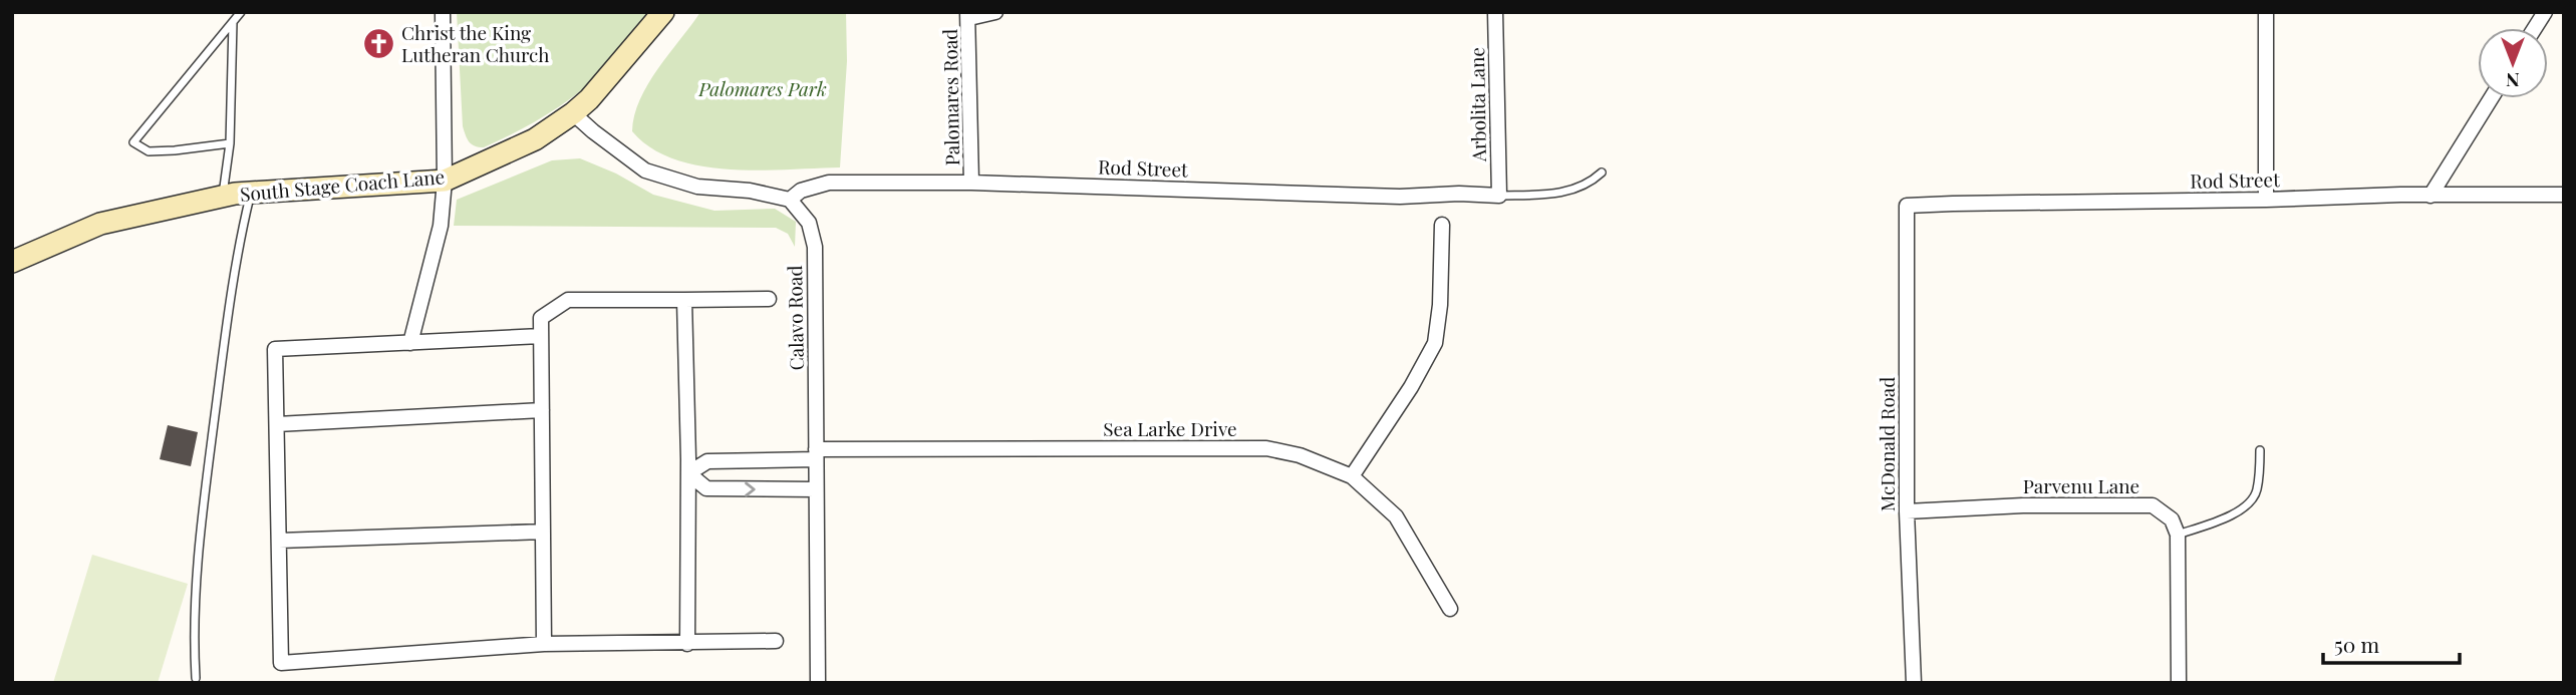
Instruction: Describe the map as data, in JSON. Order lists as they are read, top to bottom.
{
  "streets": {
    "main road": ["South Stage Coach Lane"],
    "street": [
      "Palomares Road",
      "Arbolita Lane",
      "Rod Street",
      "Calavo Road",
      "Sea Larke Drive",
      "McDonald Road",
      "Parvenu Lane"
    ]
  },
  "crossings": [
    ["Palomares Road", "Rod Street"],
    ["Arbolita Lane", "Rod Street"],
    ["Rod Street", "Calavo Road"],
    ["Rod Street", "McDonald Road"],
    ["Calavo Road", "Sea Larke Drive"],
    ["McDonald Road", "Parvenu Lane"]
  ],
  "parks": ["Palomares Park"],
  "places": {
    "church": ["Christ the King Lutheran Church"]
  },
  "scale_bar": "50 m",
  "north": "bottom"
}
